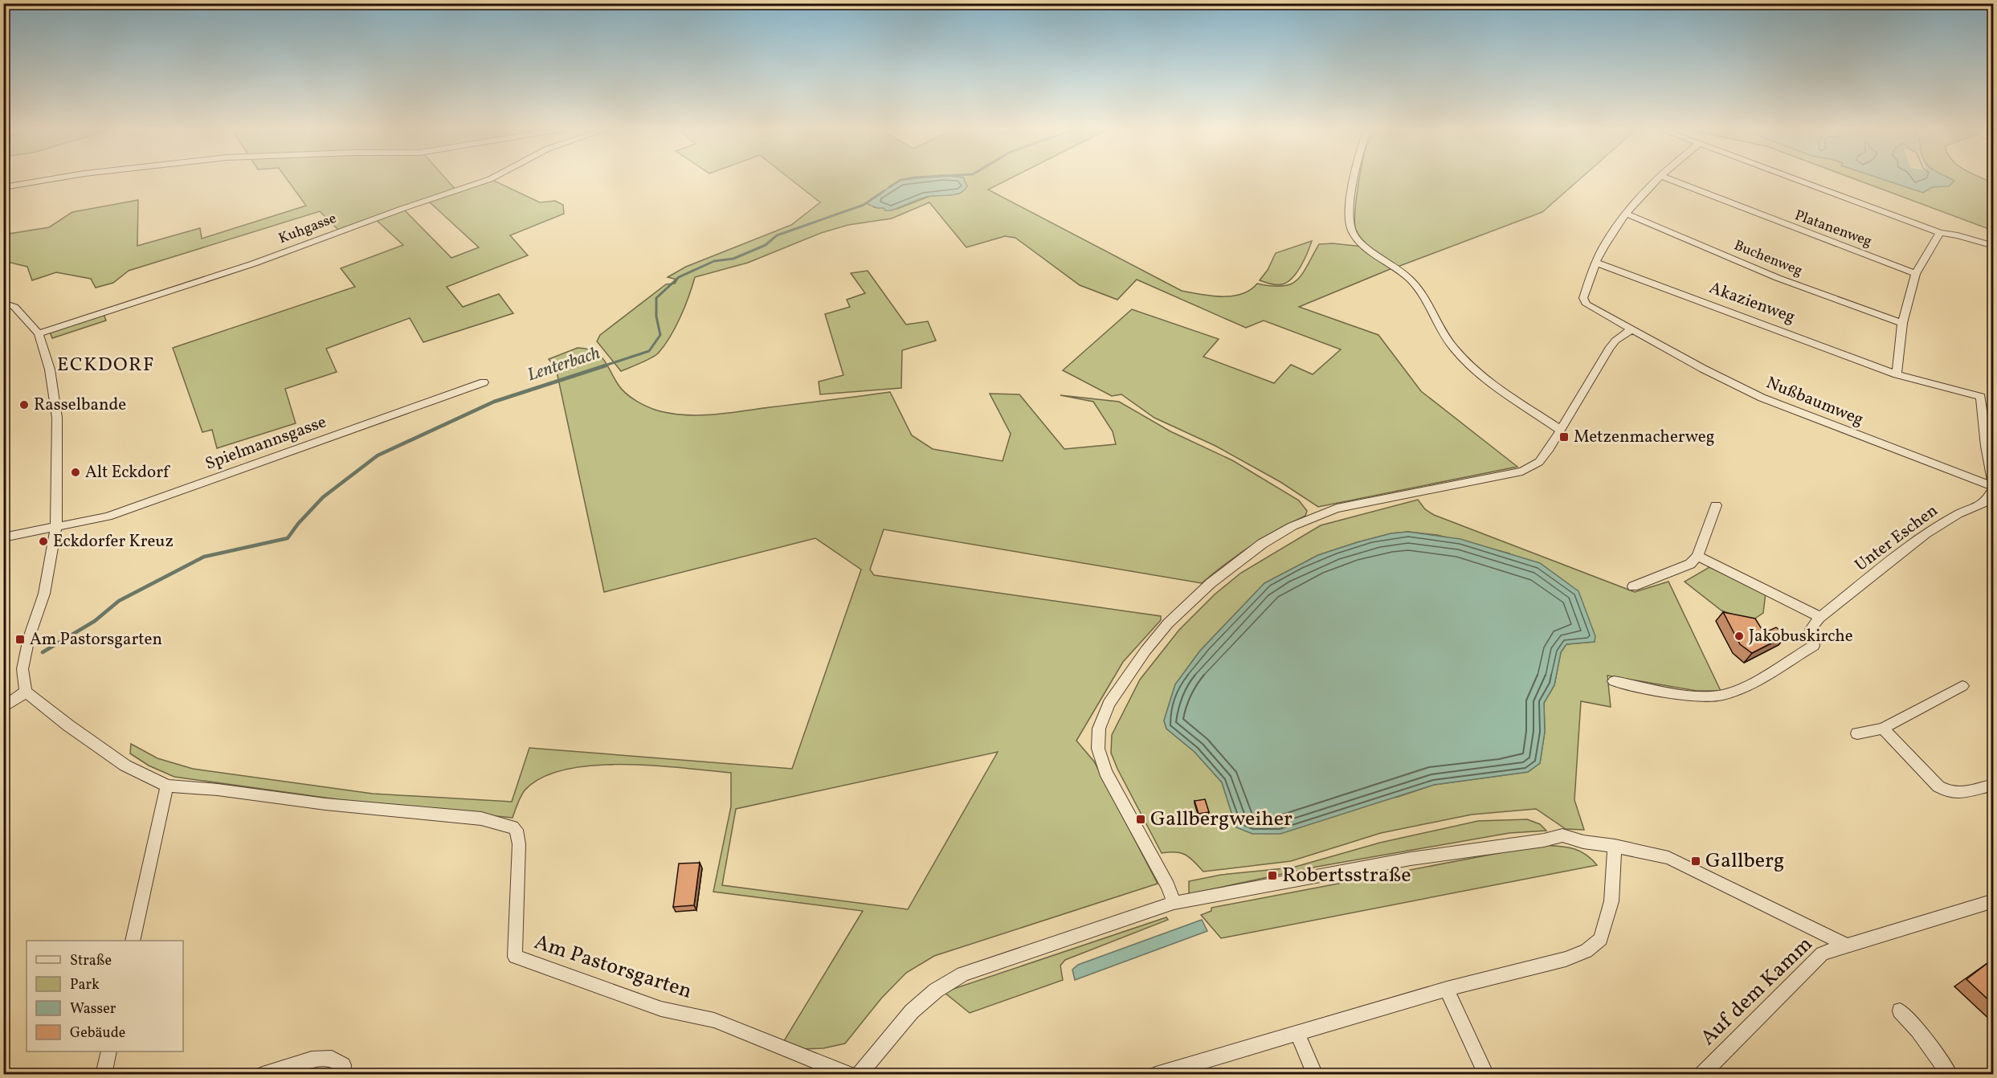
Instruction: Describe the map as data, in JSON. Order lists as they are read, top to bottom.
{
  "streets": {
    "street": [
      "Kuhgasse",
      "Platanenweg",
      "Buchenweg",
      "Akazienweg",
      "Nußbaumweg",
      "Spielmannsgasse",
      "Unter Eschen",
      "Am Pastorsgarten",
      "Auf dem Kamm"
    ]
  },
  "crossings": [
    ["Nußbaumweg", "Unter Eschen"]
  ],
  "districts": ["ECKDORF"],
  "water": ["Lenterbach"],
  "places": {
    "other": [
      "Rasselbande",
      "Alt Eckdorf",
      "Eckdorfer Kreuz",
      "Jakobuskirche"
    ],
    "transit": [
      "Metzenmacherweg",
      "Am Pastorsgarten",
      "Gallbergweiher",
      "Gallberg",
      "Robertsstraße"
    ]
  },
  "legend": [
    "Straße",
    "Park",
    "Wasser",
    "Gebäude"
  ]
}
